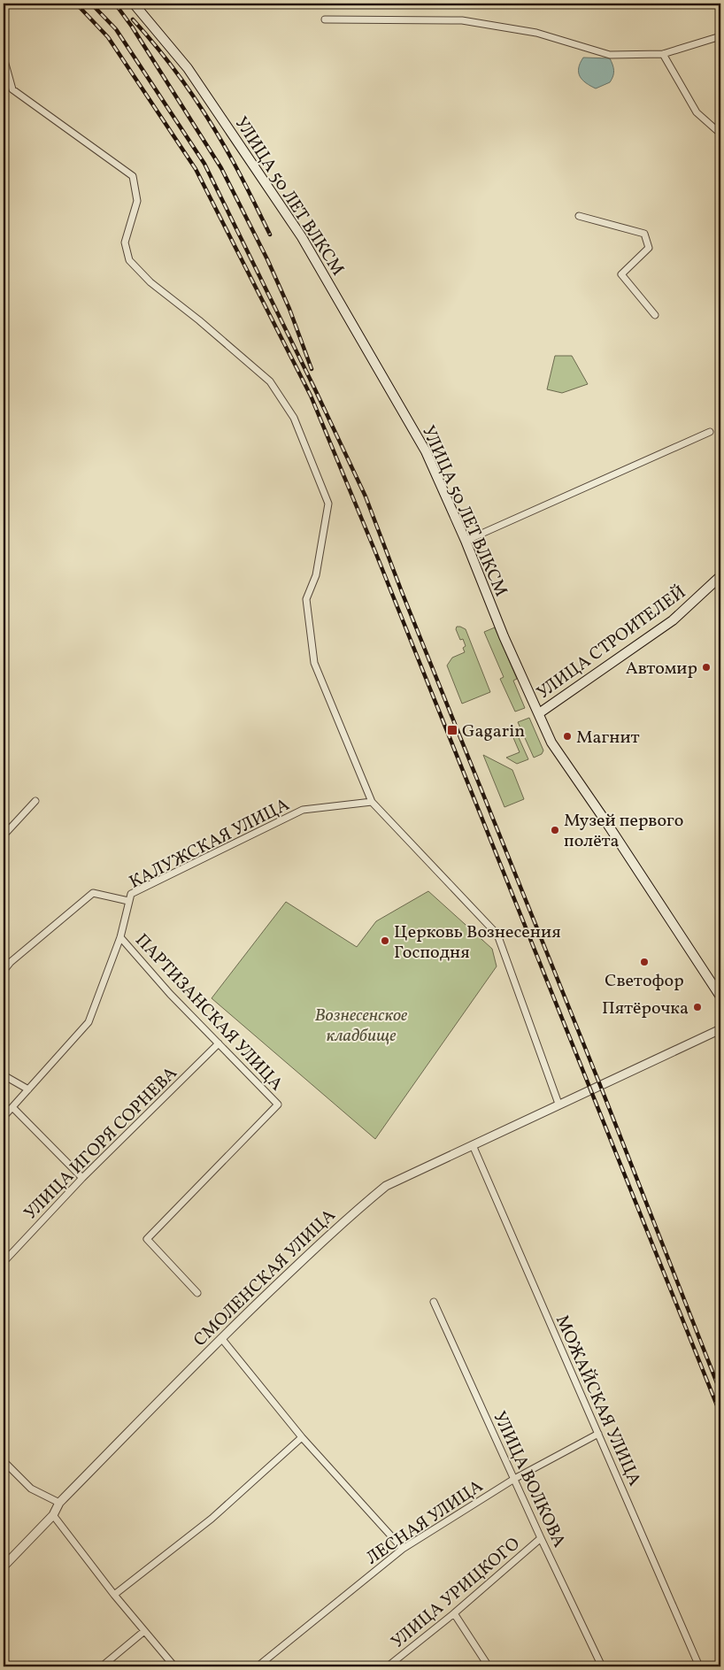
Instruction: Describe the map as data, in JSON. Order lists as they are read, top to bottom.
{
  "streets": {
    "main road": ["УЛИЦА 50 ЛЕТ ВЛКСМ", "УЛИЦА СТРОИТЕЛЕЙ"],
    "street": [
      "КАЛУЖСКАЯ УЛИЦА",
      "ПАРТИЗАНСКАЯ УЛИЦА",
      "УЛИЦА ИГОРЯ СОРНЕВА",
      "СМОЛЕНСКАЯ УЛИЦА",
      "МОЖАЙСКАЯ УЛИЦА",
      "УЛИЦА ВОЛКОВА",
      "ЛЕСНАЯ УЛИЦА",
      "УЛИЦА УРИЦКОГО"
    ]
  },
  "crossings": [
    ["УЛИЦА 50 ЛЕТ ВЛКСМ", "УЛИЦА СТРОИТЕЛЕЙ"],
    ["КАЛУЖСКАЯ УЛИЦА", "ПАРТИЗАНСКАЯ УЛИЦА"],
    ["ПАРТИЗАНСКАЯ УЛИЦА", "УЛИЦА ИГОРЯ СОРНЕВА"],
    ["СМОЛЕНСКАЯ УЛИЦА", "МОЖАЙСКАЯ УЛИЦА"],
    ["МОЖАЙСКАЯ УЛИЦА", "ЛЕСНАЯ УЛИЦА"],
    ["УЛИЦА ВОЛКОВА", "ЛЕСНАЯ УЛИЦА"],
    ["УЛИЦА ВОЛКОВА", "УЛИЦА УРИЦКОГО"]
  ],
  "parks": ["Вознесенское кладбище"],
  "places": {
    "other": [
      "Автомир",
      "Магнит",
      "Музей первого полёта",
      "Церковь Вознесения Господня",
      "Светофор",
      "Пятёрочка"
    ],
    "transit": ["Gagarin"]
  }
}
